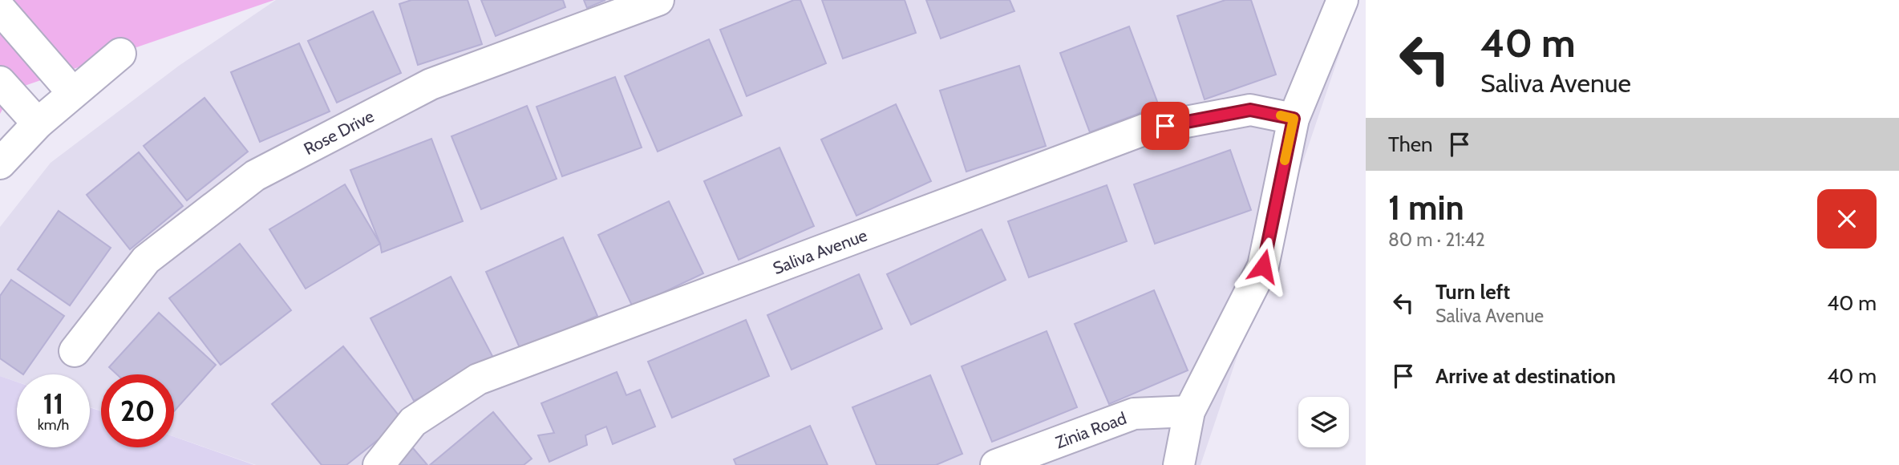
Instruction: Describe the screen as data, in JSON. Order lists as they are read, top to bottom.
{
  "streets": {
    "lane": ["Rose Drive", "Saliva Avenue", "Zinia Road"]
  },
  "page": {
    "turn": ["40 m", "Saliva Avenue"],
    "then": "Then",
    "heading": ["1 min", "80 m · 21:42"],
    "list": [
      {
        "name": "Turn left",
        "note": "Saliva Avenue",
        "value": "40 m"
      },
      {
        "name": "Arrive at destination",
        "value": "40 m"
      }
    ],
    "speed": "11 km/h",
    "limit": "20"
  }
}
